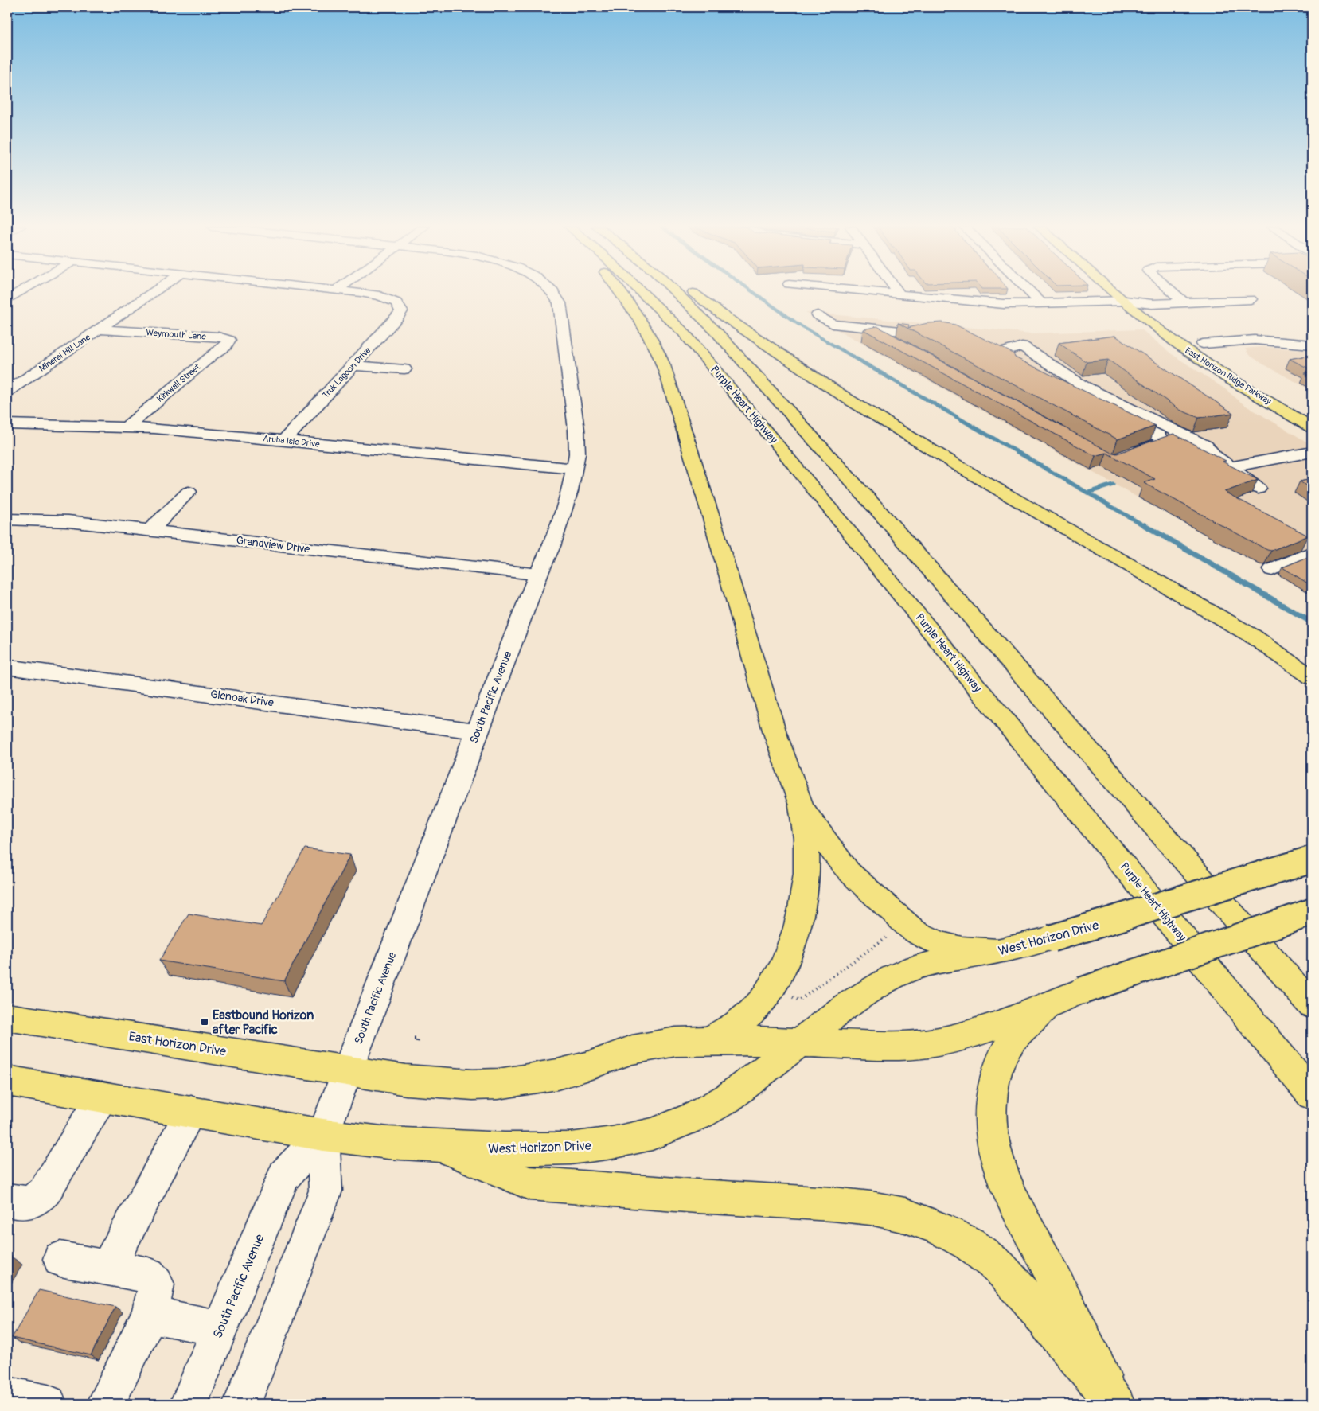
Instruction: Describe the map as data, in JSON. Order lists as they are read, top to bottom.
{
  "streets": {
    "main road": [
      "East Horizon Ridge Parkway",
      "Purple Heart Highway",
      "West Horizon Drive",
      "East Horizon Drive"
    ],
    "street": [
      "Weymouth Lane",
      "Mineral Hill Lane",
      "Truk Lagoon Drive",
      "Kirkwall Street",
      "Aruba Isle Drive",
      "Grandview Drive",
      "South Pacific Avenue",
      "Glenoak Drive"
    ]
  },
  "crossings": [
    ["Weymouth Lane", "Mineral Hill Lane"],
    ["Weymouth Lane", "Kirkwall Street"],
    ["Truk Lagoon Drive", "Aruba Isle Drive"],
    ["Kirkwall Street", "Aruba Isle Drive"],
    ["Aruba Isle Drive", "South Pacific Avenue"],
    ["Grandview Drive", "South Pacific Avenue"],
    ["South Pacific Avenue", "Glenoak Drive"],
    ["South Pacific Avenue", "West Horizon Drive"],
    ["South Pacific Avenue", "East Horizon Drive"]
  ],
  "places": {
    "transit": ["Eastbound Horizon after Pacific"]
  }
}
